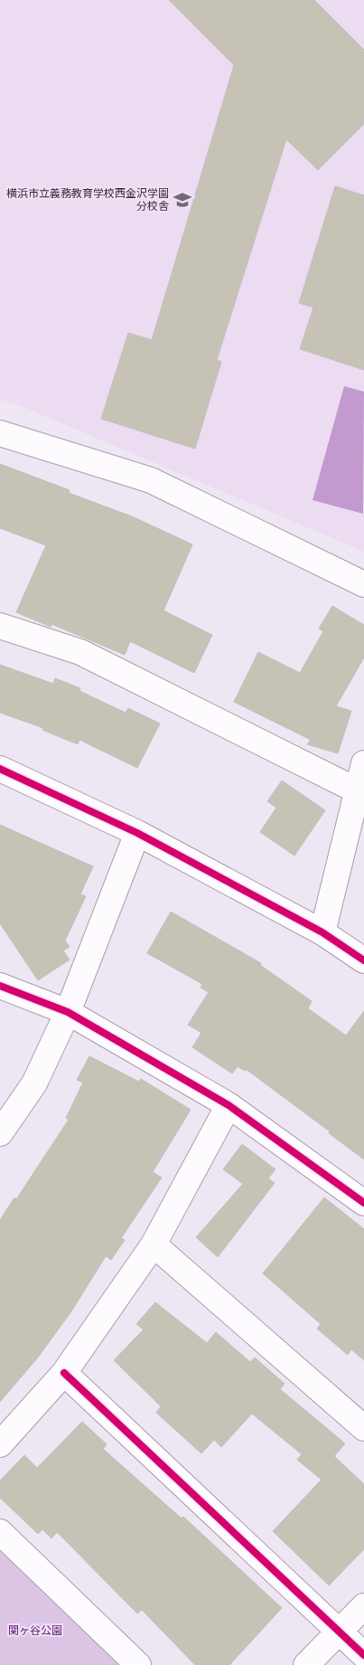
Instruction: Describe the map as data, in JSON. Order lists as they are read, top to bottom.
{
  "parks": ["関ヶ谷公園"],
  "places": {
    "school or university": ["横浜市立義務教育学校西金沢学園 分校舎"]
  }
}
